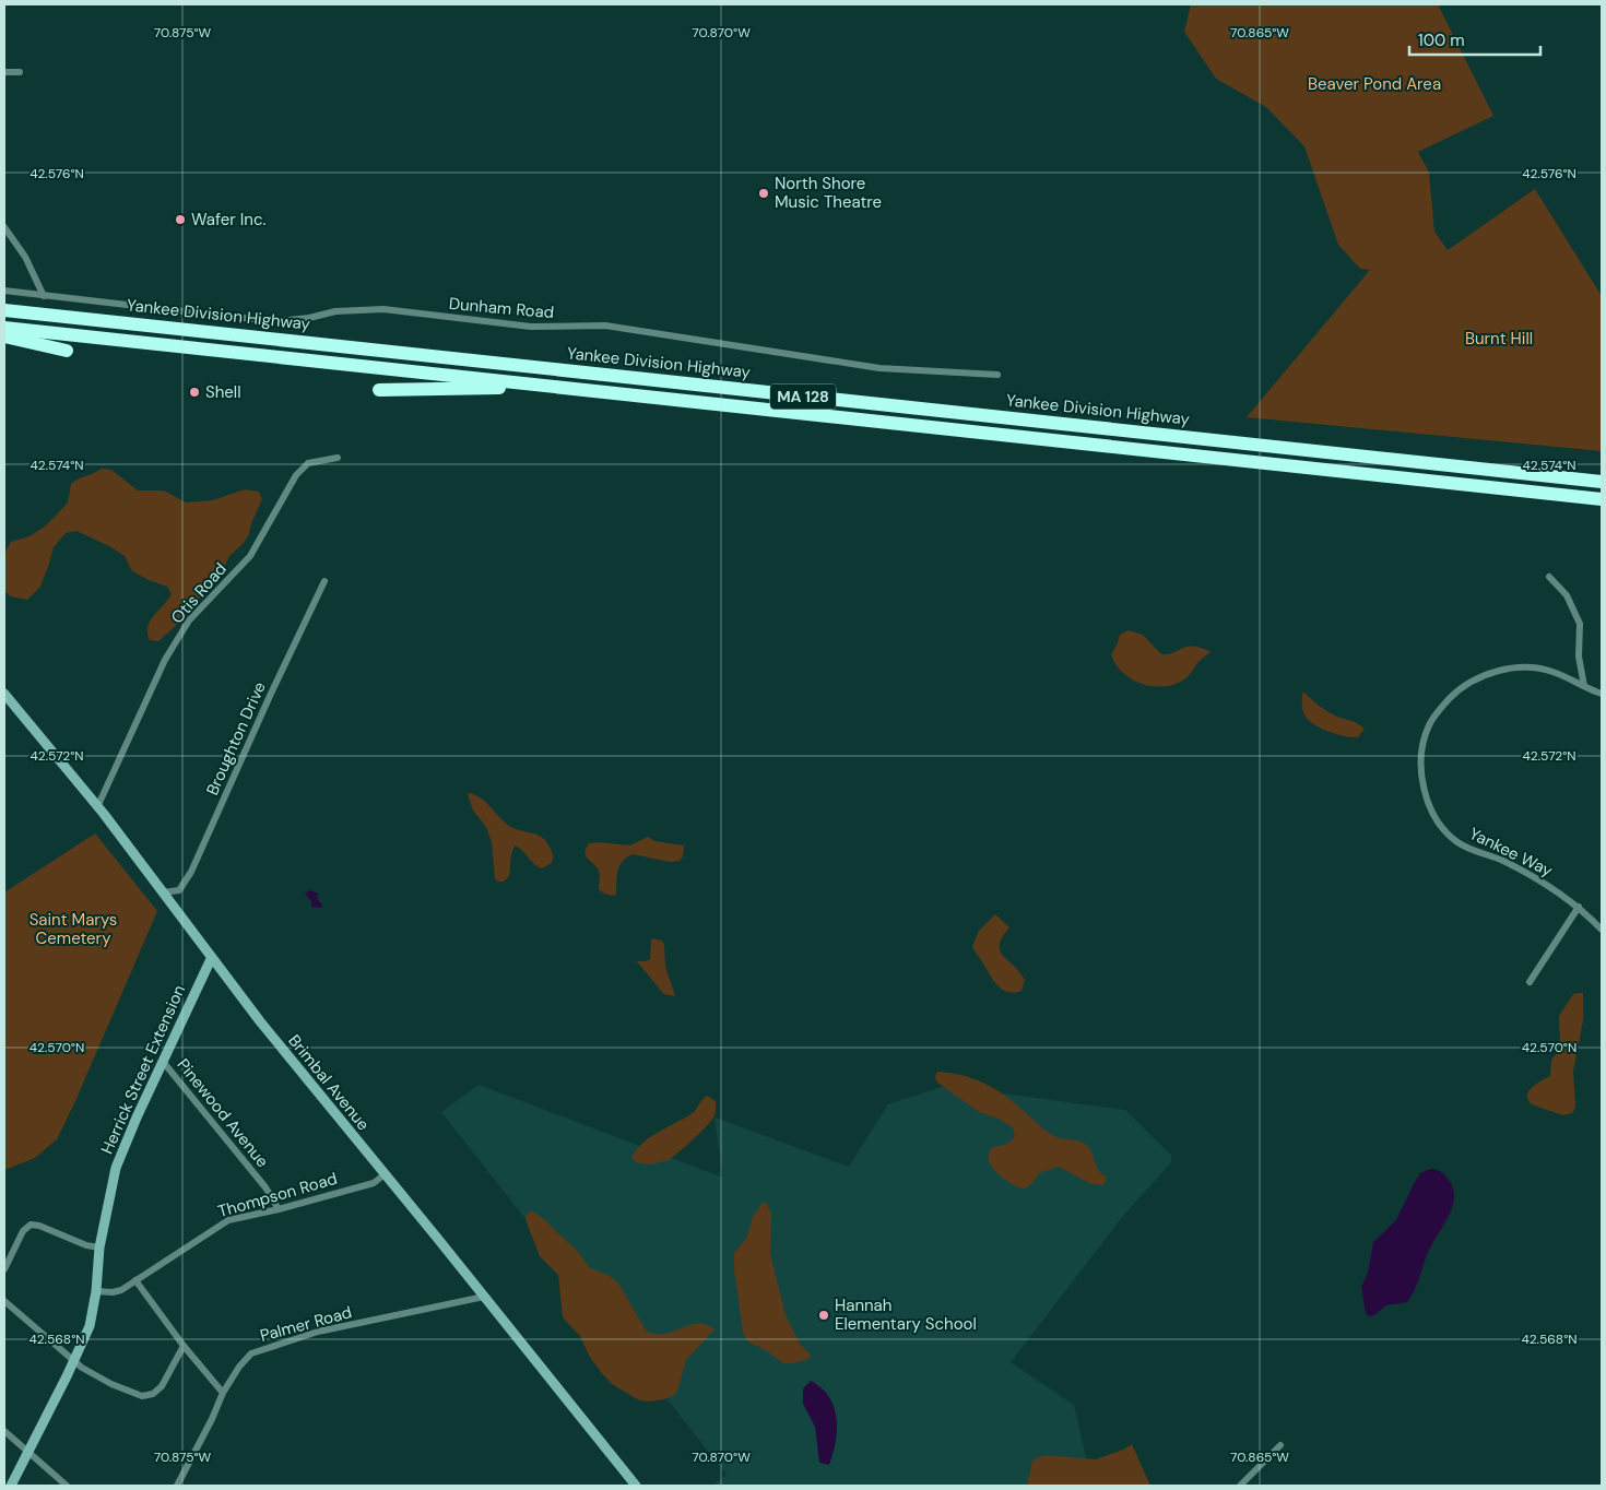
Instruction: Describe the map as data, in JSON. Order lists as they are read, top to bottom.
{
  "streets": {
    "highway": ["Yankee Division Highway", "MA 128"],
    "main road": ["Herrick Street Extension", "Brimbal Avenue"],
    "street": [
      "Dunham Road",
      "Otis Road",
      "Broughton Drive",
      "Yankee Way",
      "Pinewood Avenue",
      "Thompson Road",
      "Palmer Road"
    ]
  },
  "crossings": [
    ["Otis Road", "Brimbal Avenue"],
    ["Broughton Drive", "Brimbal Avenue"],
    ["Herrick Street Extension", "Brimbal Avenue"],
    ["Herrick Street Extension", "Pinewood Avenue"],
    ["Herrick Street Extension", "Thompson Road"],
    ["Brimbal Avenue", "Thompson Road"],
    ["Brimbal Avenue", "Palmer Road"],
    ["Pinewood Avenue", "Thompson Road"]
  ],
  "parks": ["Beaver Pond Area", "Burnt Hill", "Saint Marys Cemetery"],
  "places": [
    "North Shore Music Theatre",
    "Wafer Inc.",
    "Shell",
    "Hannah Elementary School"
  ],
  "scale_bar": "100 m",
  "coordinates": [
    "70.875°W",
    "70.870°W",
    "70.865°W",
    "42.576°N",
    "42.574°N",
    "42.572°N",
    "42.570°N",
    "42.568°N"
  ]
}
